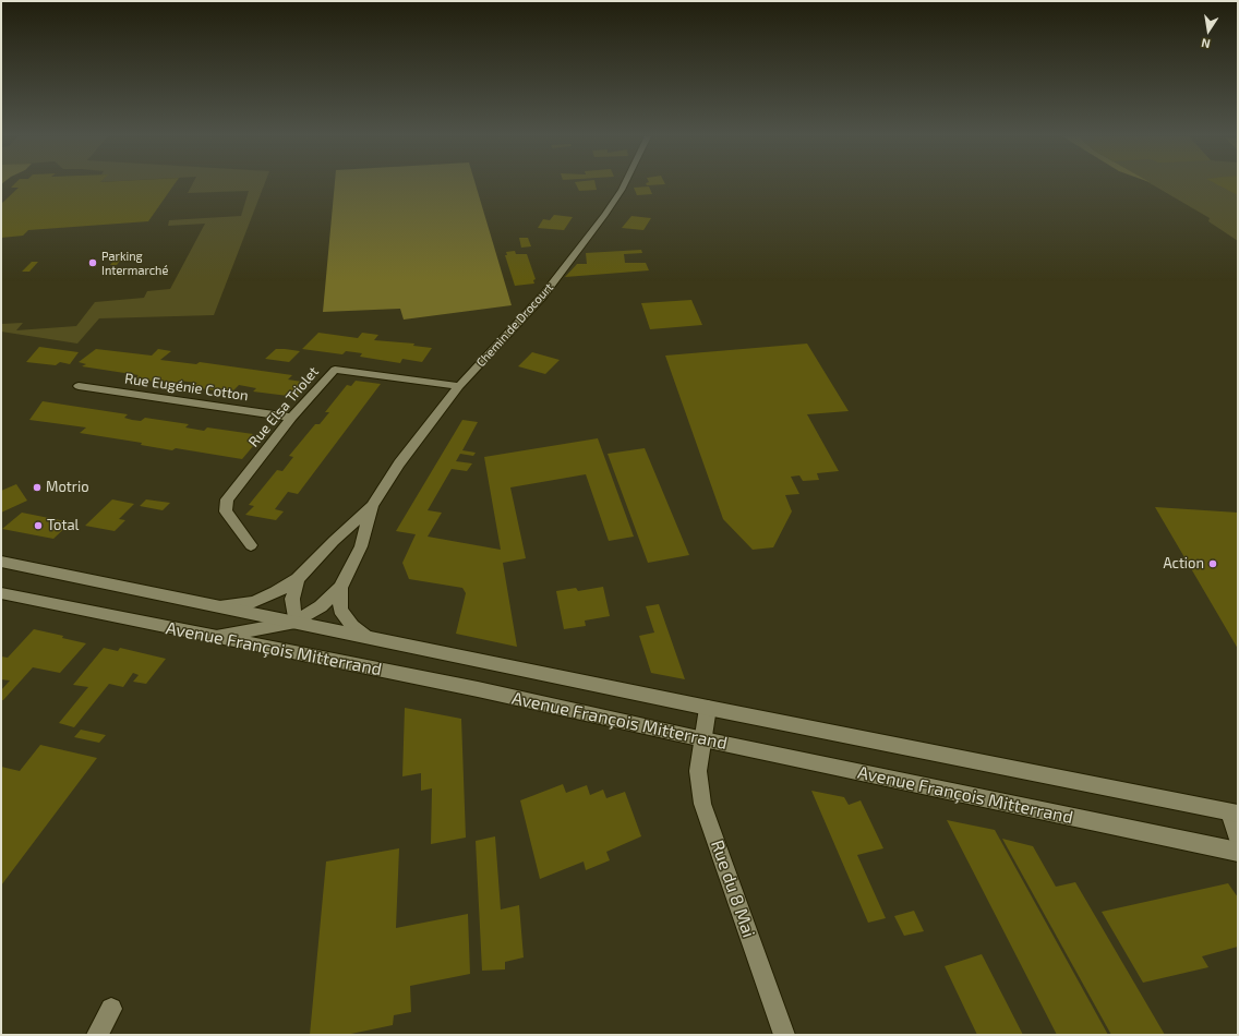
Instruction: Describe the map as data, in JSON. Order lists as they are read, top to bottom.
{
  "streets": {
    "street": [
      "Chemin de Drocourt",
      "Rue Eugénie Cotton",
      "Rue Elsa Triolet",
      "Avenue François Mitterrand",
      "Rue du 8 Mai"
    ]
  },
  "crossings": [
    ["Chemin de Drocourt", "Rue Elsa Triolet"],
    ["Chemin de Drocourt", "Avenue François Mitterrand"],
    ["Rue Eugénie Cotton", "Rue Elsa Triolet"],
    ["Avenue François Mitterrand", "Rue du 8 Mai"]
  ],
  "places": [
    "Parking Intermarché",
    "Motrio",
    "Total",
    "Action"
  ],
  "north": "bottom"
}
